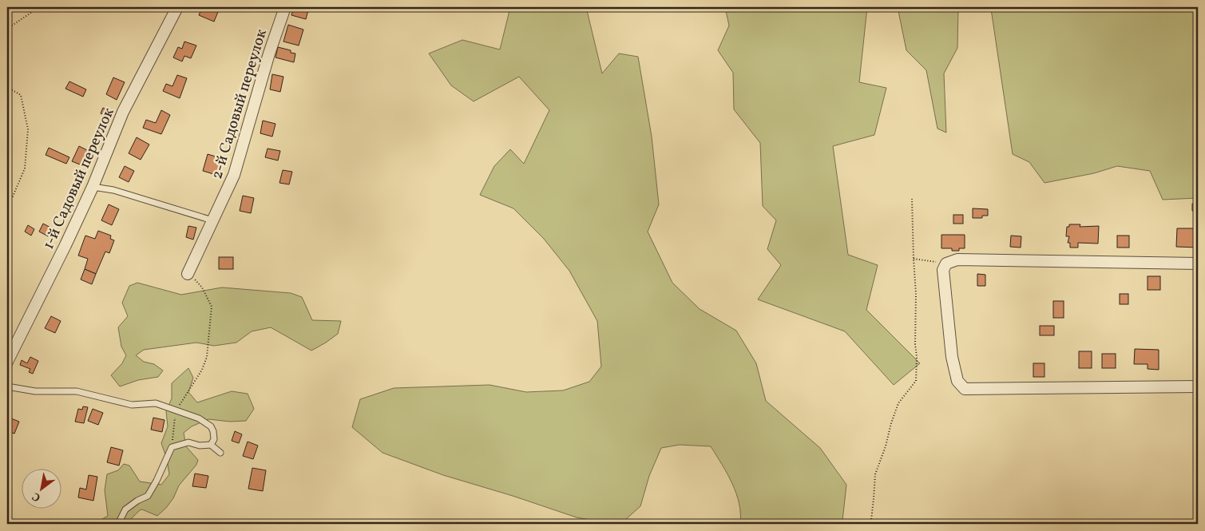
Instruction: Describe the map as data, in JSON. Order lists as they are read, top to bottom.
{
  "streets": {
    "street": ["2-й Садовый переулок", "1-й Садовый переулок"]
  },
  "north": "bottom left"
}
